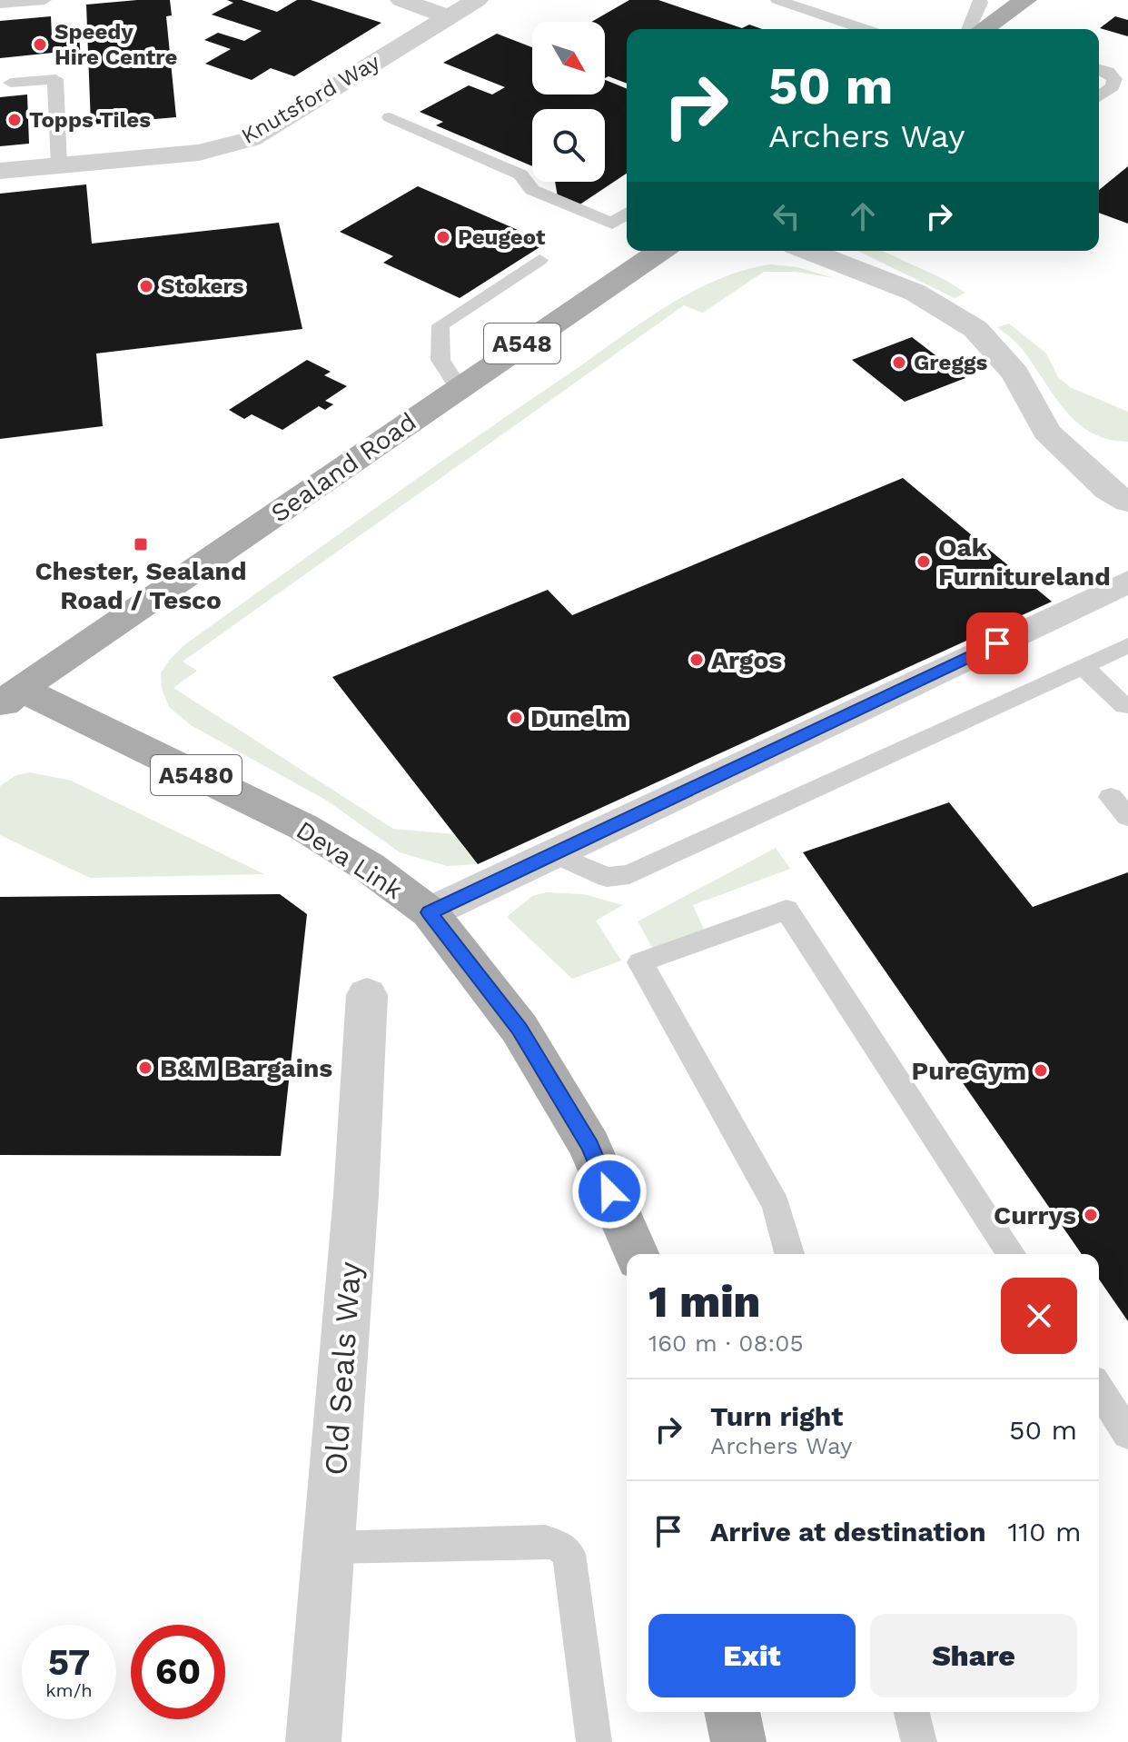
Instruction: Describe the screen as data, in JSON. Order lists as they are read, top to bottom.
{
  "streets": {
    "main road": [
      "A548",
      "Sealand Road",
      "A5480",
      "Deva Link"
    ],
    "street": ["Knutsford Way", "Old Seals Way"]
  },
  "crossings": [
    ["Sealand Road", "Deva Link"]
  ],
  "places": {
    "other": [
      "Speedy Hire Centre",
      "Topps Tiles",
      "Peugeot",
      "Stokers",
      "Greggs",
      "Oak Furnitureland",
      "Argos",
      "Dunelm",
      "B&M Bargains",
      "PureGym",
      "Currys"
    ],
    "transit": ["Chester, Sealand Road / Tesco"]
  },
  "north": "bottom right",
  "page": {
    "turn": ["50 m", "Archers Way"],
    "heading": ["1 min", "160 m · 08:05"],
    "list": [
      {
        "name": "Turn right",
        "note": "Archers Way",
        "value": "50 m"
      },
      {
        "name": "Arrive at destination",
        "value": "110 m"
      }
    ],
    "buttons": ["Exit", "Share"],
    "speed": "57 km/h",
    "limit": "60"
  }
}
